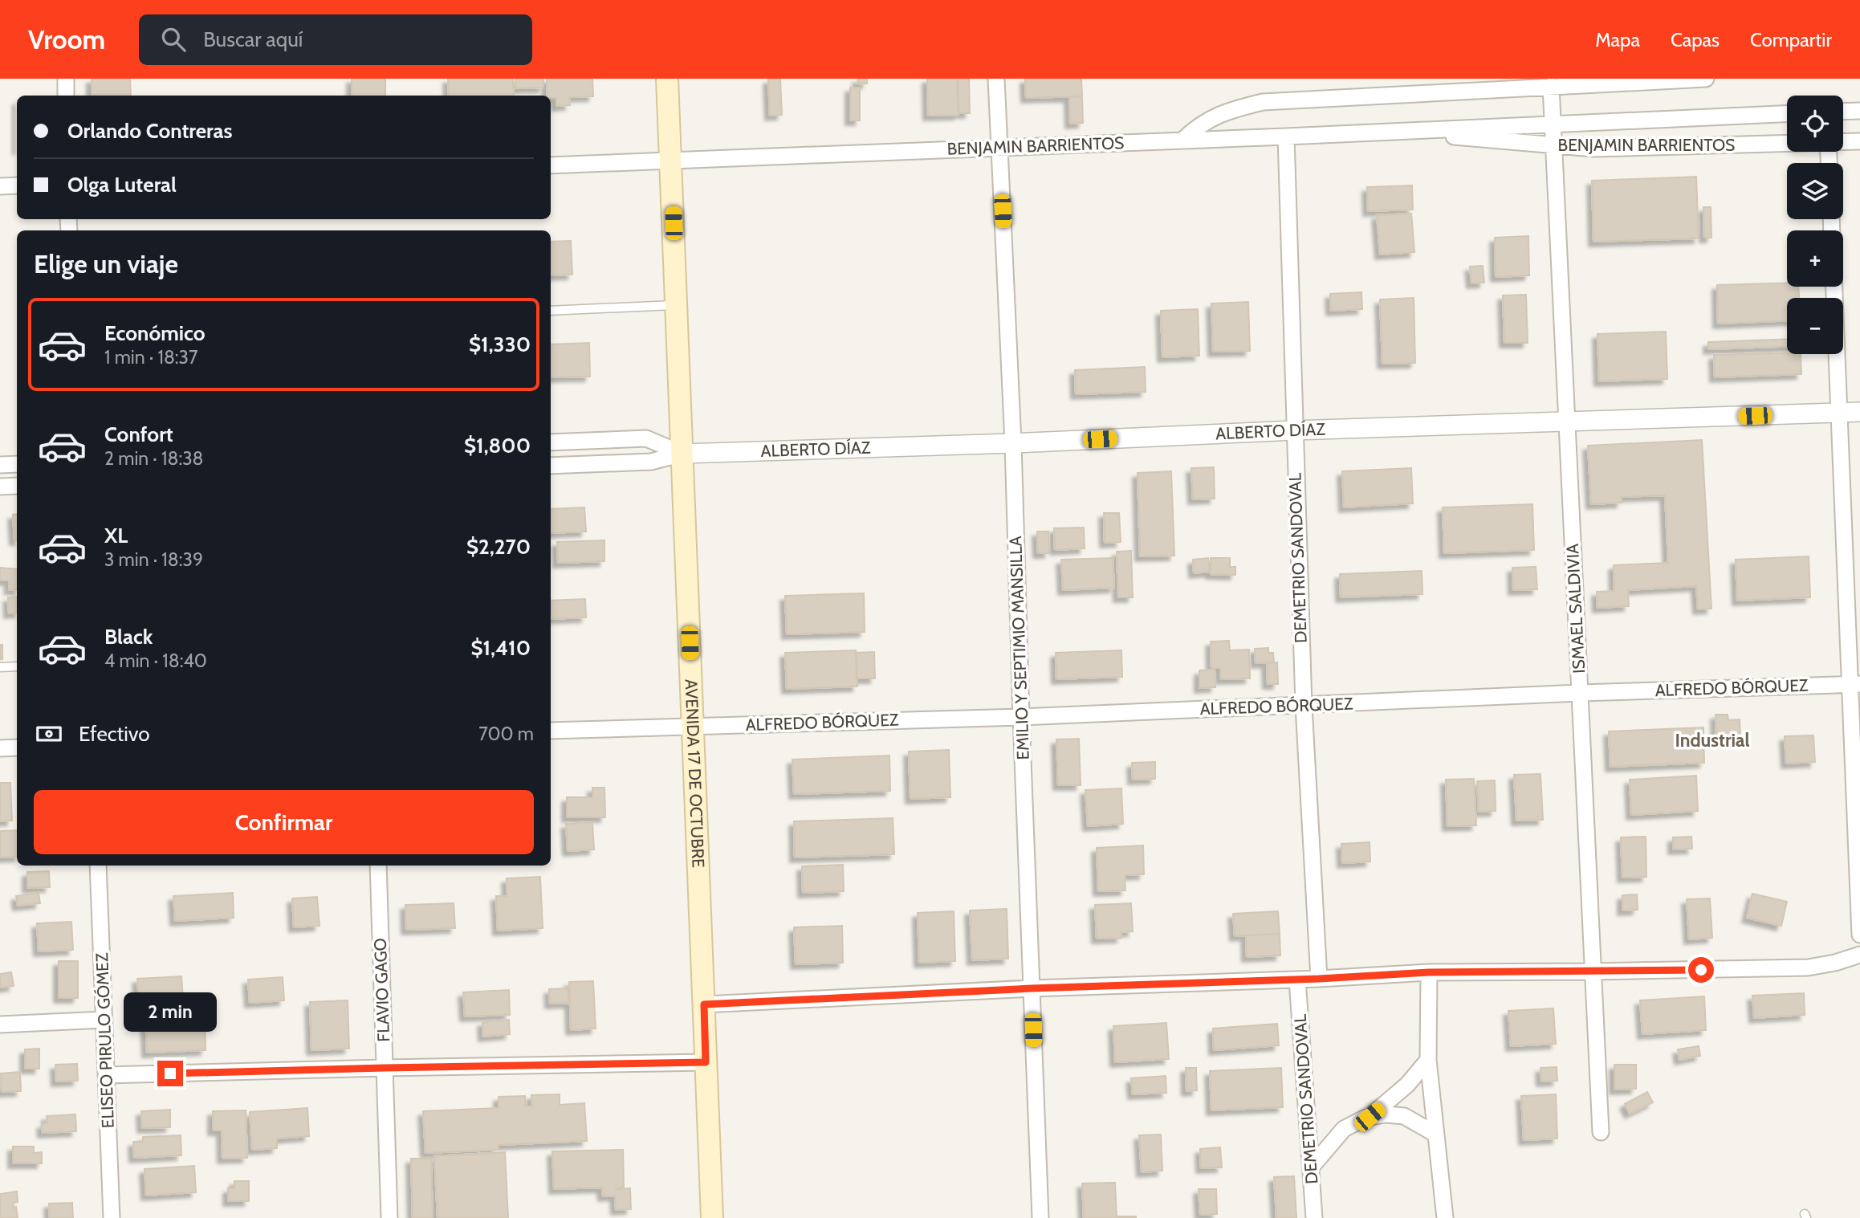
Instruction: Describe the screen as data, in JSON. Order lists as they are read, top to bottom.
{
  "streets": {
    "main road": ["AVENIDA 17 DE OCTUBRE"],
    "street": [
      "BENJAMIN BARRIENTOS",
      "ALBERTO DÍAZ",
      "DEMETRIO SANDOVAL",
      "ISMAEL SALDIVIA",
      "EMILIO Y SEPTIMIO MANSILLA",
      "ALFREDO BÓRQUEZ",
      "FLAVIO GAGO",
      "ELISEO PIRULO GÓMEZ"
    ]
  },
  "crossings": [
    ["BENJAMIN BARRIENTOS", "DEMETRIO SANDOVAL"],
    ["BENJAMIN BARRIENTOS", "ISMAEL SALDIVIA"],
    ["BENJAMIN BARRIENTOS", "EMILIO Y SEPTIMIO MANSILLA"],
    ["BENJAMIN BARRIENTOS", "AVENIDA 17 DE OCTUBRE"],
    ["ALBERTO DÍAZ", "DEMETRIO SANDOVAL"],
    ["ALBERTO DÍAZ", "ISMAEL SALDIVIA"],
    ["ALBERTO DÍAZ", "EMILIO Y SEPTIMIO MANSILLA"],
    ["ALBERTO DÍAZ", "AVENIDA 17 DE OCTUBRE"],
    ["DEMETRIO SANDOVAL", "ALFREDO BÓRQUEZ"],
    ["ISMAEL SALDIVIA", "ALFREDO BÓRQUEZ"],
    ["EMILIO Y SEPTIMIO MANSILLA", "ALFREDO BÓRQUEZ"],
    ["ALFREDO BÓRQUEZ", "AVENIDA 17 DE OCTUBRE"]
  ],
  "districts": ["Industrial"],
  "page": {
    "header": "Vroom",
    "search": "Buscar aquí",
    "nav": ["Mapa", "Capas", "Compartir"],
    "map_buttons": ["+", "−"],
    "banner": ["Orlando Contreras", "Olga Luteral"],
    "heading": "Elige un viaje",
    "list": [
      {
        "name": "Económico",
        "note": "1 min · 18:37",
        "value": "$1,330"
      },
      {
        "name": "Confort",
        "note": "2 min · 18:38",
        "value": "$1,800"
      },
      {
        "name": "XL",
        "note": "3 min · 18:39",
        "value": "$2,270"
      },
      {
        "name": "Black",
        "note": "4 min · 18:40",
        "value": "$1,410"
      }
    ],
    "pay": ["Efectivo", "700 m"],
    "buttons": "Confirmar",
    "bubble": "2 min"
  }
}
